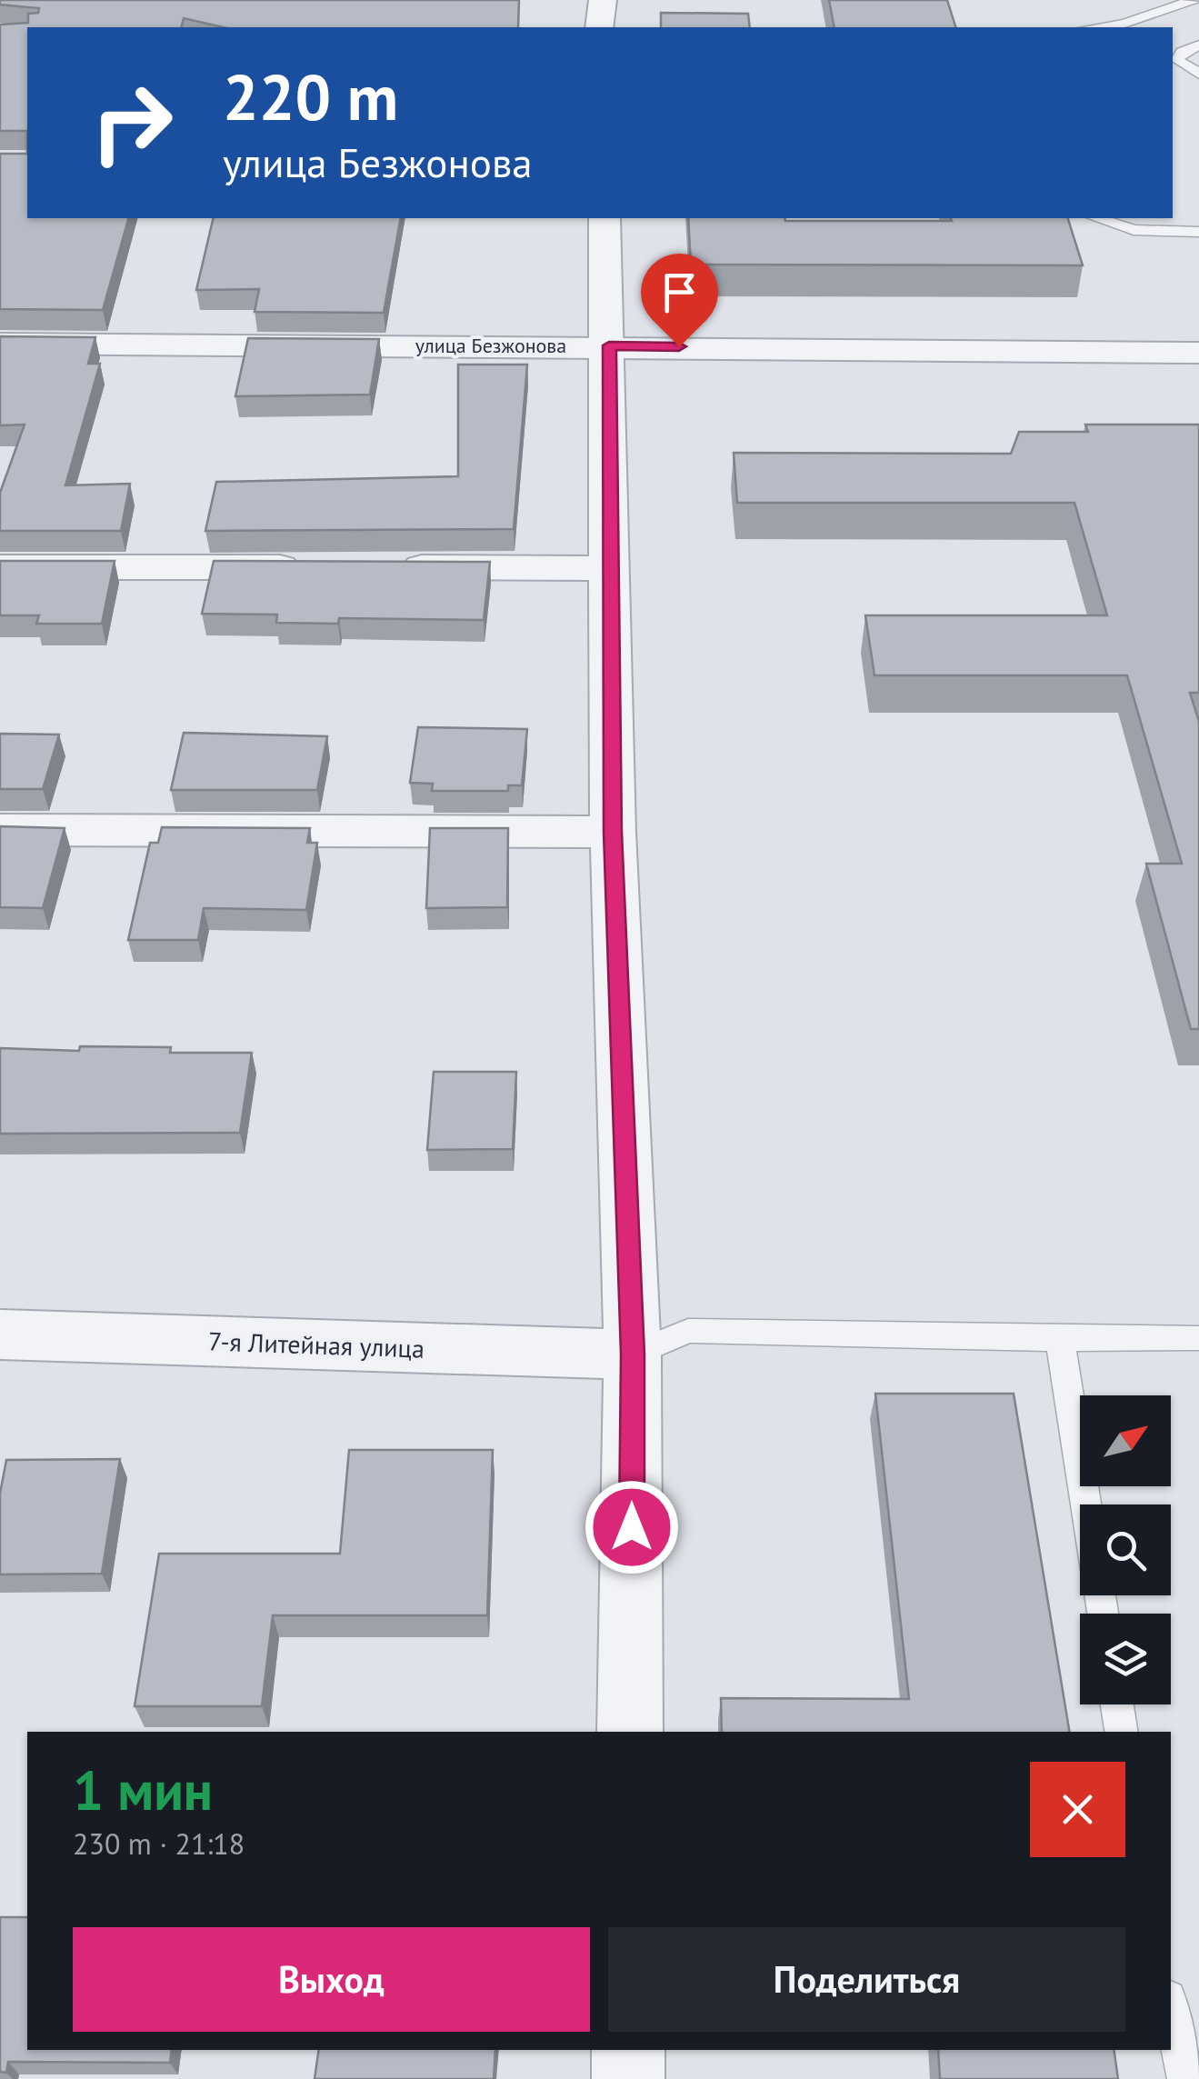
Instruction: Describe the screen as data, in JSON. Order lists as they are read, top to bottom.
{
  "streets": {
    "street": ["улица Безжонова", "7-я Литейная улица"]
  },
  "north": "top right",
  "page": {
    "turn": ["220 m", "улица Безжонова"],
    "heading": ["1 мин", "230 m · 21:18"],
    "buttons": ["Выход", "Поделиться"]
  }
}
